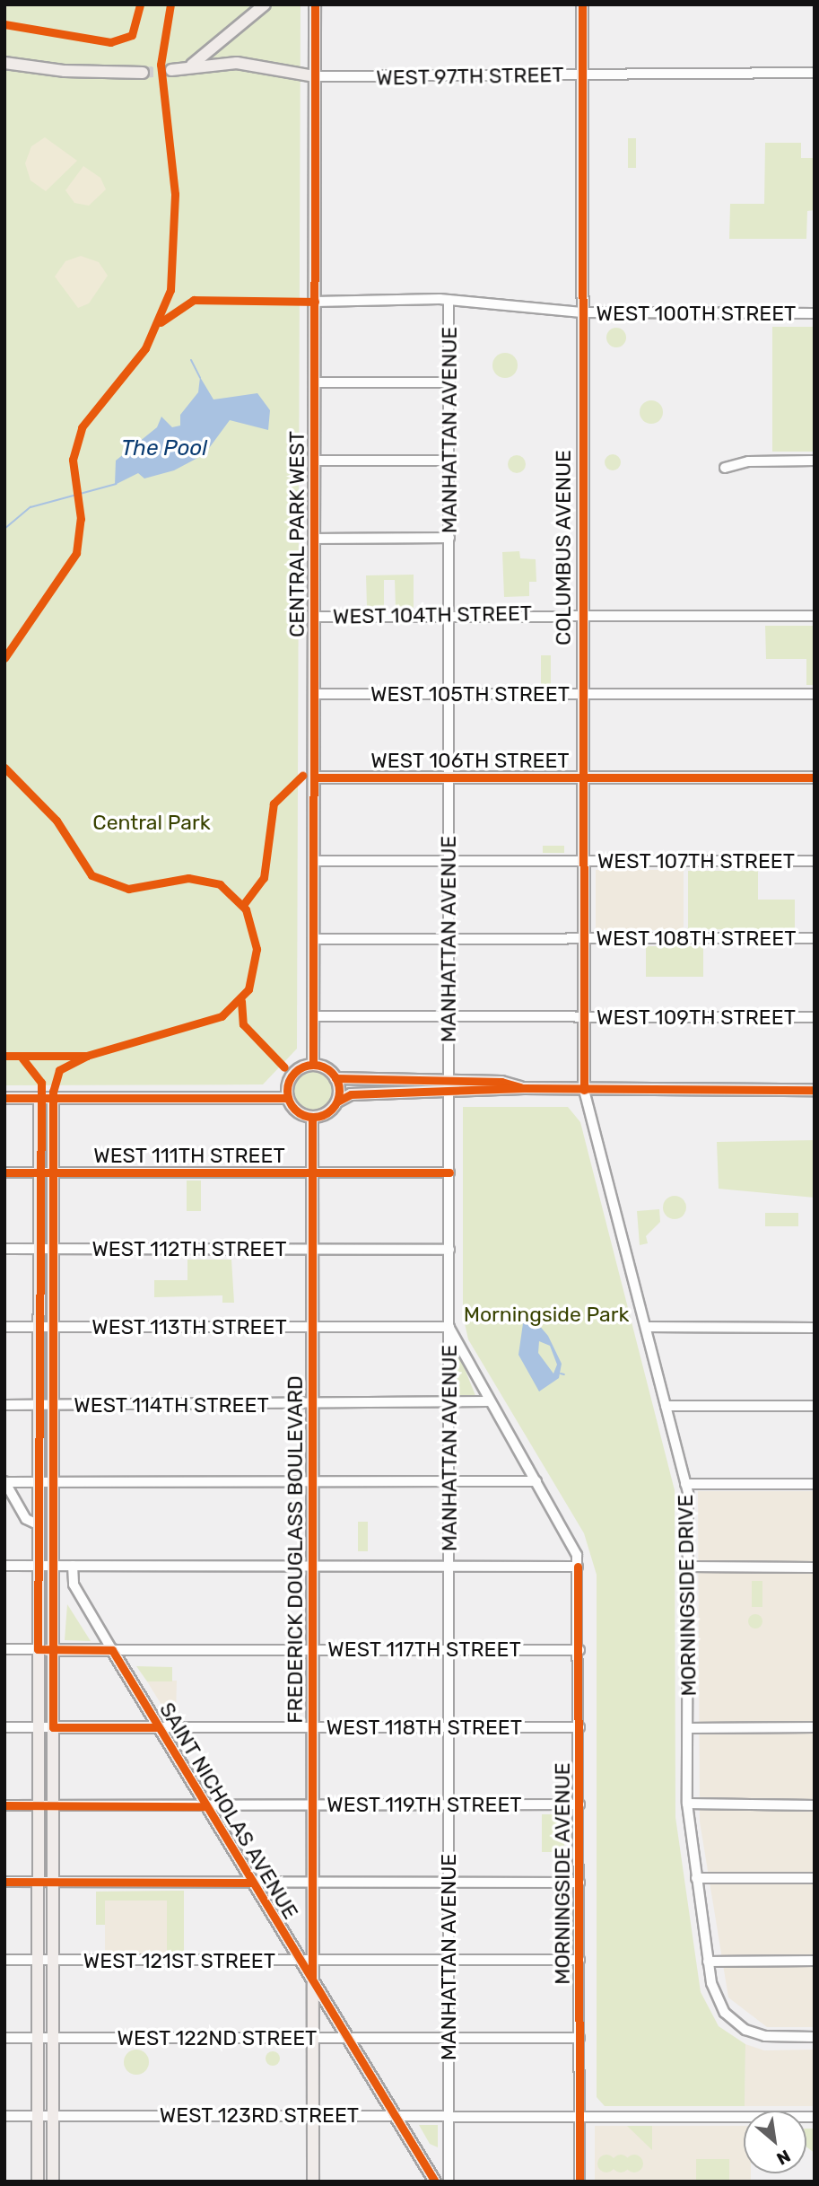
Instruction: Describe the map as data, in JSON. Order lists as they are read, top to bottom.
{
  "streets": {
    "main road": [
      "CENTRAL PARK WEST",
      "COLUMBUS AVENUE",
      "WEST 106TH STREET",
      "FREDERICK DOUGLASS BOULEVARD",
      "WEST 117TH STREET",
      "WEST 118TH STREET",
      "SAINT NICHOLAS AVENUE"
    ],
    "street": [
      "WEST 97TH STREET",
      "WEST 100TH STREET",
      "MANHATTAN AVENUE",
      "WEST 104TH STREET",
      "WEST 105TH STREET",
      "WEST 107TH STREET",
      "WEST 108TH STREET",
      "WEST 109TH STREET",
      "WEST 111TH STREET",
      "WEST 112TH STREET",
      "WEST 113TH STREET",
      "WEST 114TH STREET",
      "MORNINGSIDE DRIVE",
      "WEST 119TH STREET",
      "MORNINGSIDE AVENUE",
      "WEST 121ST STREET",
      "WEST 122ND STREET",
      "WEST 123RD STREET"
    ]
  },
  "crossings": [
    ["WEST 97TH STREET", "CENTRAL PARK WEST"],
    ["WEST 97TH STREET", "COLUMBUS AVENUE"],
    ["WEST 100TH STREET", "MANHATTAN AVENUE"],
    ["WEST 100TH STREET", "CENTRAL PARK WEST"],
    ["WEST 100TH STREET", "COLUMBUS AVENUE"],
    ["MANHATTAN AVENUE", "WEST 104TH STREET"],
    ["MANHATTAN AVENUE", "WEST 105TH STREET"],
    ["MANHATTAN AVENUE", "WEST 106TH STREET"],
    ["MANHATTAN AVENUE", "WEST 107TH STREET"],
    ["MANHATTAN AVENUE", "WEST 108TH STREET"],
    ["MANHATTAN AVENUE", "WEST 109TH STREET"],
    ["MANHATTAN AVENUE", "WEST 111TH STREET"],
    ["MANHATTAN AVENUE", "WEST 112TH STREET"],
    ["MANHATTAN AVENUE", "WEST 113TH STREET"],
    ["MANHATTAN AVENUE", "WEST 114TH STREET"],
    ["MANHATTAN AVENUE", "WEST 117TH STREET"],
    ["MANHATTAN AVENUE", "WEST 118TH STREET"],
    ["MANHATTAN AVENUE", "WEST 119TH STREET"],
    ["MANHATTAN AVENUE", "MORNINGSIDE AVENUE"],
    ["MANHATTAN AVENUE", "WEST 121ST STREET"],
    ["MANHATTAN AVENUE", "WEST 122ND STREET"],
    ["MANHATTAN AVENUE", "WEST 123RD STREET"],
    ["CENTRAL PARK WEST", "WEST 104TH STREET"],
    ["CENTRAL PARK WEST", "WEST 105TH STREET"],
    ["CENTRAL PARK WEST", "WEST 106TH STREET"],
    ["CENTRAL PARK WEST", "WEST 107TH STREET"],
    ["CENTRAL PARK WEST", "WEST 108TH STREET"],
    ["CENTRAL PARK WEST", "WEST 109TH STREET"],
    ["CENTRAL PARK WEST", "FREDERICK DOUGLASS BOULEVARD"],
    ["COLUMBUS AVENUE", "WEST 104TH STREET"],
    ["COLUMBUS AVENUE", "WEST 105TH STREET"],
    ["COLUMBUS AVENUE", "WEST 106TH STREET"],
    ["COLUMBUS AVENUE", "WEST 107TH STREET"],
    ["COLUMBUS AVENUE", "WEST 108TH STREET"],
    ["COLUMBUS AVENUE", "WEST 109TH STREET"],
    ["COLUMBUS AVENUE", "MORNINGSIDE DRIVE"],
    ["WEST 111TH STREET", "FREDERICK DOUGLASS BOULEVARD"],
    ["WEST 112TH STREET", "FREDERICK DOUGLASS BOULEVARD"],
    ["WEST 113TH STREET", "FREDERICK DOUGLASS BOULEVARD"],
    ["WEST 113TH STREET", "MORNINGSIDE AVENUE"],
    ["WEST 114TH STREET", "FREDERICK DOUGLASS BOULEVARD"],
    ["WEST 114TH STREET", "MORNINGSIDE AVENUE"],
    ["FREDERICK DOUGLASS BOULEVARD", "WEST 117TH STREET"],
    ["FREDERICK DOUGLASS BOULEVARD", "WEST 118TH STREET"],
    ["FREDERICK DOUGLASS BOULEVARD", "WEST 119TH STREET"],
    ["FREDERICK DOUGLASS BOULEVARD", "SAINT NICHOLAS AVENUE"],
    ["FREDERICK DOUGLASS BOULEVARD", "WEST 121ST STREET"],
    ["FREDERICK DOUGLASS BOULEVARD", "WEST 122ND STREET"],
    ["FREDERICK DOUGLASS BOULEVARD", "WEST 123RD STREET"],
    ["WEST 117TH STREET", "SAINT NICHOLAS AVENUE"],
    ["WEST 117TH STREET", "MORNINGSIDE AVENUE"],
    ["WEST 118TH STREET", "SAINT NICHOLAS AVENUE"],
    ["WEST 118TH STREET", "MORNINGSIDE AVENUE"],
    ["WEST 119TH STREET", "SAINT NICHOLAS AVENUE"],
    ["WEST 119TH STREET", "MORNINGSIDE AVENUE"],
    ["SAINT NICHOLAS AVENUE", "WEST 121ST STREET"],
    ["SAINT NICHOLAS AVENUE", "WEST 122ND STREET"],
    ["SAINT NICHOLAS AVENUE", "WEST 123RD STREET"],
    ["MORNINGSIDE AVENUE", "WEST 121ST STREET"],
    ["MORNINGSIDE AVENUE", "WEST 122ND STREET"],
    ["MORNINGSIDE AVENUE", "WEST 123RD STREET"]
  ],
  "water": ["The Pool"],
  "parks": ["Central Park", "Morningside Park"],
  "north": "bottom right"
}
